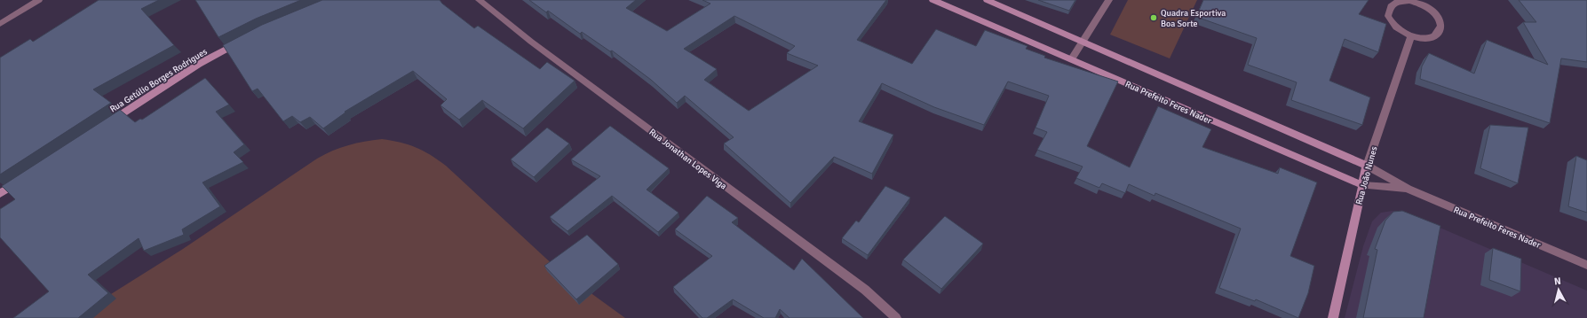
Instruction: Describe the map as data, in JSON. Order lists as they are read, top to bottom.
{
  "streets": {
    "street": [
      "Rua Getúlio Borges Rodrigues",
      "Rua Prefeito Feres Nader",
      "Rua Jonathan Lopes Viga",
      "Rua João Nunes"
    ]
  },
  "crossings": [
    ["Rua Prefeito Feres Nader", "Rua João Nunes"]
  ],
  "places": ["Quadra Esportiva Boa Sorte"],
  "north": "top"
}
